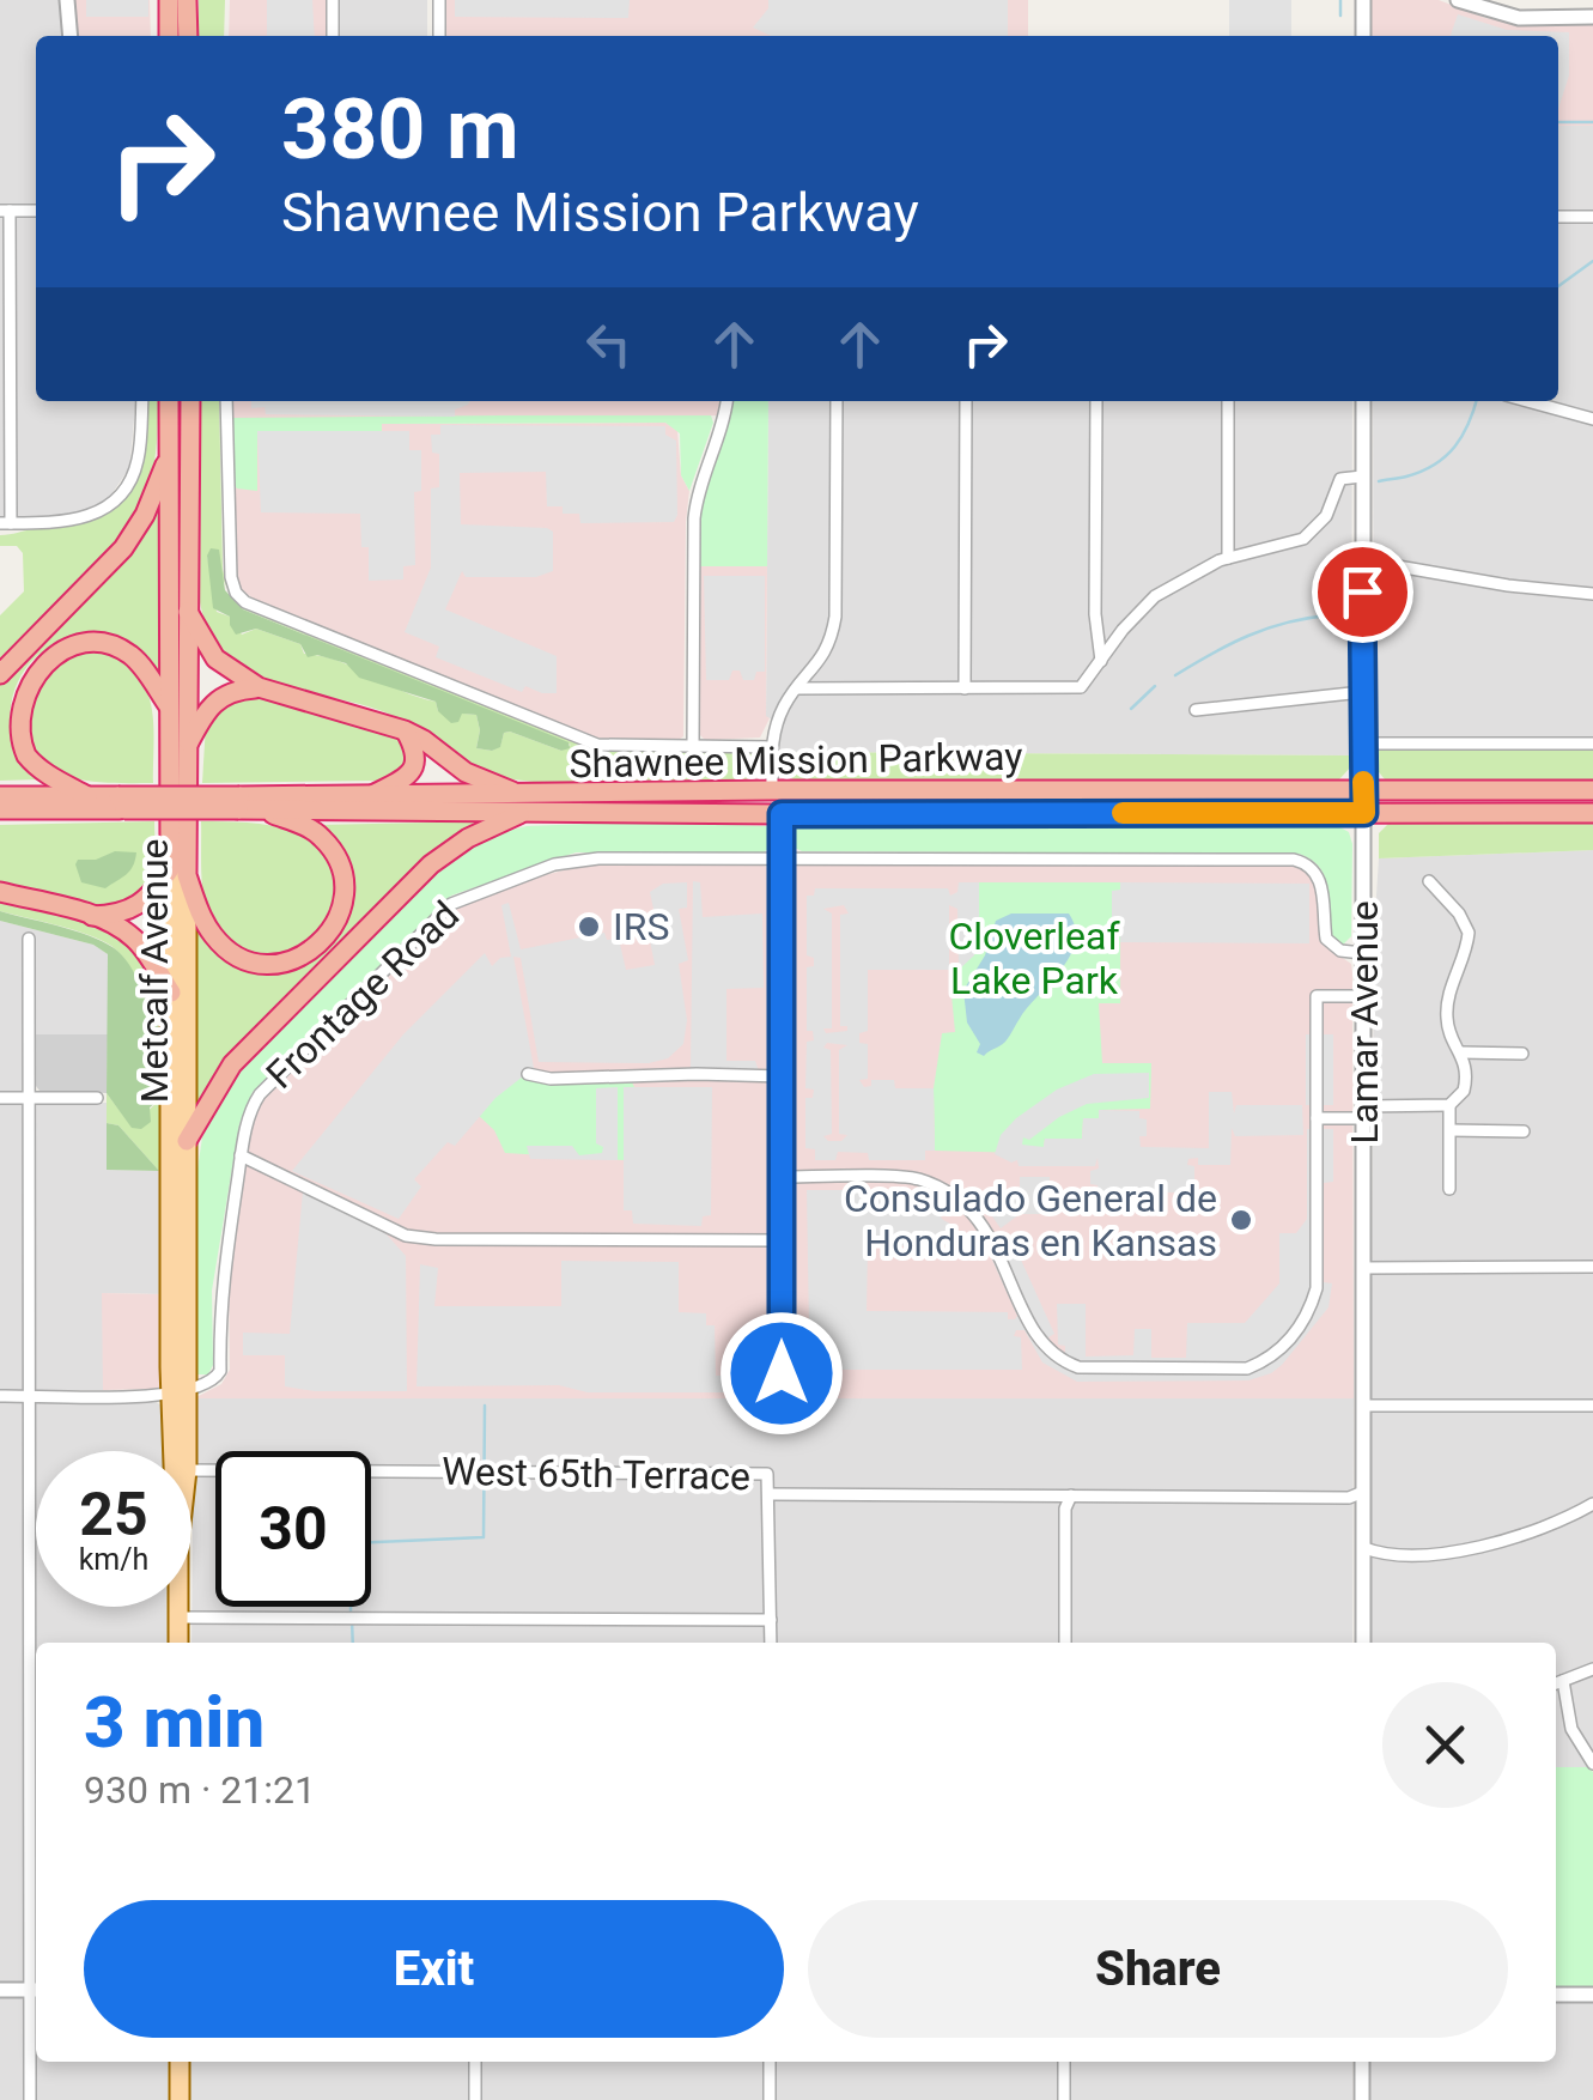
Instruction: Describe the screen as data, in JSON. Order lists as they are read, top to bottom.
{
  "streets": {
    "highway": ["Shawnee Mission Parkway", "Metcalf Avenue"],
    "street": ["Frontage Road", "Lamar Avenue", "West 65th Terrace"]
  },
  "crossings": [
    ["Shawnee Mission Parkway", "Lamar Avenue"],
    ["Metcalf Avenue", "Frontage Road"],
    ["Frontage Road", "Lamar Avenue"],
    ["Lamar Avenue", "West 65th Terrace"]
  ],
  "parks": ["Cloverleaf Lake Park"],
  "places": ["IRS", "Consulado General de Honduras en Kansas"],
  "page": {
    "turn": ["380 m", "Shawnee Mission Parkway"],
    "speed": "25 km/h",
    "limit": "30",
    "heading": ["3 min", "930 m · 21:21"],
    "buttons": ["Exit", "Share"]
  }
}
